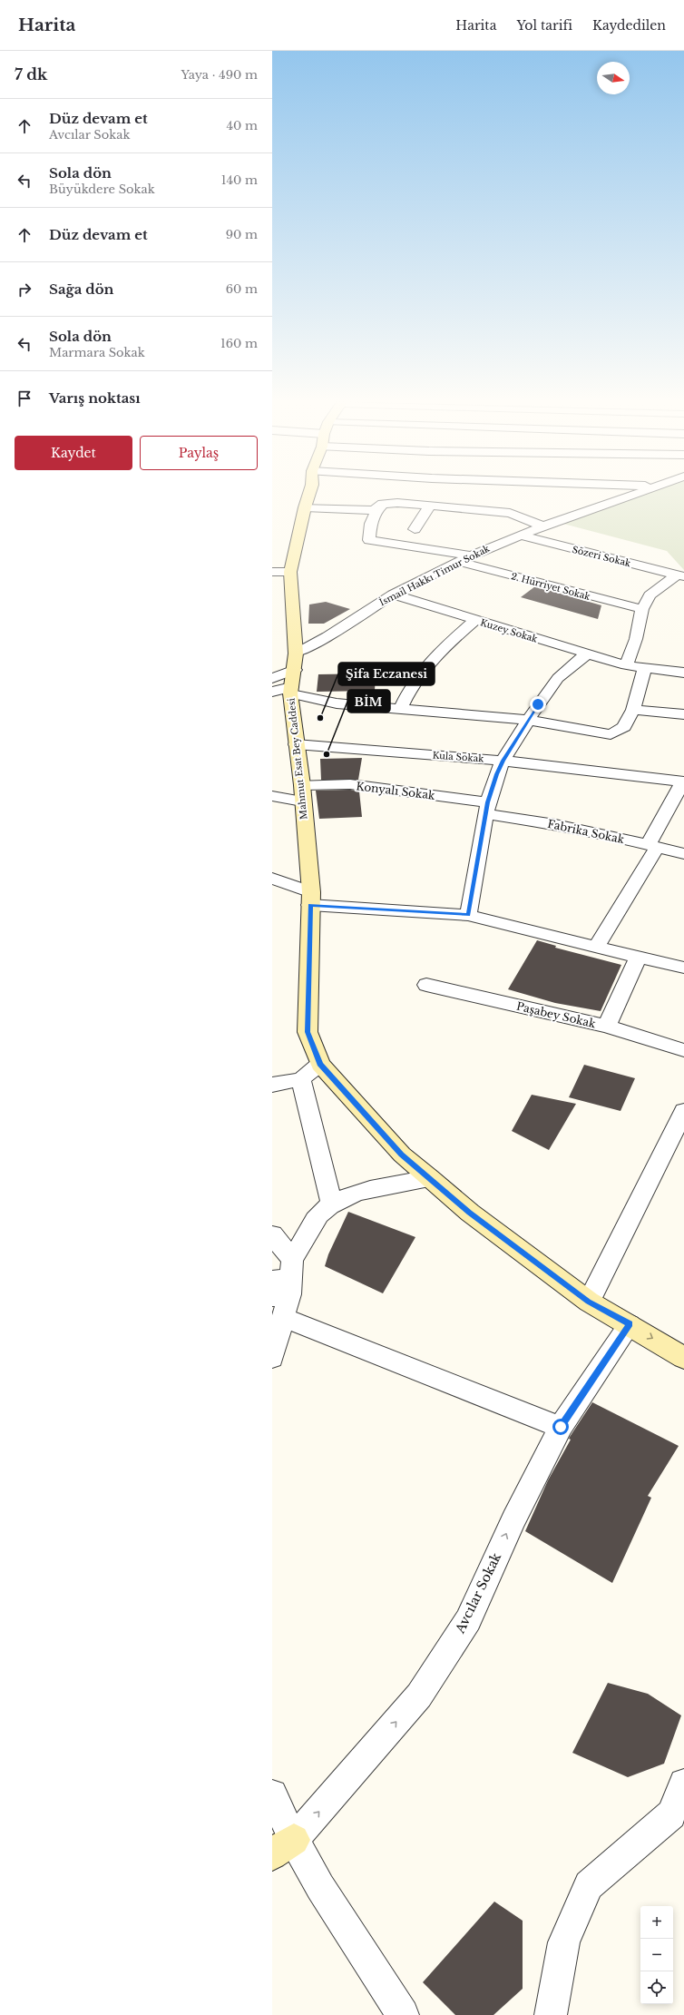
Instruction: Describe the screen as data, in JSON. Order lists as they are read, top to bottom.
{
  "streets": {
    "street": [
      "Sözeri Sokak",
      "İsmail Hakkı Timur Sokak",
      "2. Hürriyet Sokak",
      "Kuzey Sokak",
      "Kula Sokak",
      "Mahmut Esat Bey Caddesi",
      "Konyalı Sokak",
      "Fabrika Sokak",
      "Paşabey Sokak",
      "Avcılar Sokak"
    ]
  },
  "crossings": [
    ["Sözeri Sokak", "İsmail Hakkı Timur Sokak"],
    ["İsmail Hakkı Timur Sokak", "2. Hürriyet Sokak"],
    ["İsmail Hakkı Timur Sokak", "Kuzey Sokak"],
    ["İsmail Hakkı Timur Sokak", "Mahmut Esat Bey Caddesi"],
    ["Kula Sokak", "Mahmut Esat Bey Caddesi"],
    ["Mahmut Esat Bey Caddesi", "Konyalı Sokak"],
    ["Mahmut Esat Bey Caddesi", "Avcılar Sokak"],
    ["Konyalı Sokak", "Fabrika Sokak"]
  ],
  "one_way": ["Avcılar Sokak"],
  "places": ["Şifa Eczanesi", "BİM"],
  "north": "right",
  "page": {
    "header": "Harita",
    "nav": ["Harita", "Yol tarifi", "Kaydedilen"],
    "heading": ["7 dk", "Yaya · 490 m"],
    "list": [
      ["Düz devam et", "Avcılar Sokak", "40 m"],
      ["Sola dön", "Büyükdere Sokak", "140 m"],
      ["Düz devam et", "90 m"],
      ["Sağa dön", "60 m"],
      ["Sola dön", "Marmara Sokak", "160 m"],
      "Varış noktası"
    ],
    "buttons": ["Kaydet", "Paylaş"],
    "map_buttons": ["+", "−"]
  }
}
